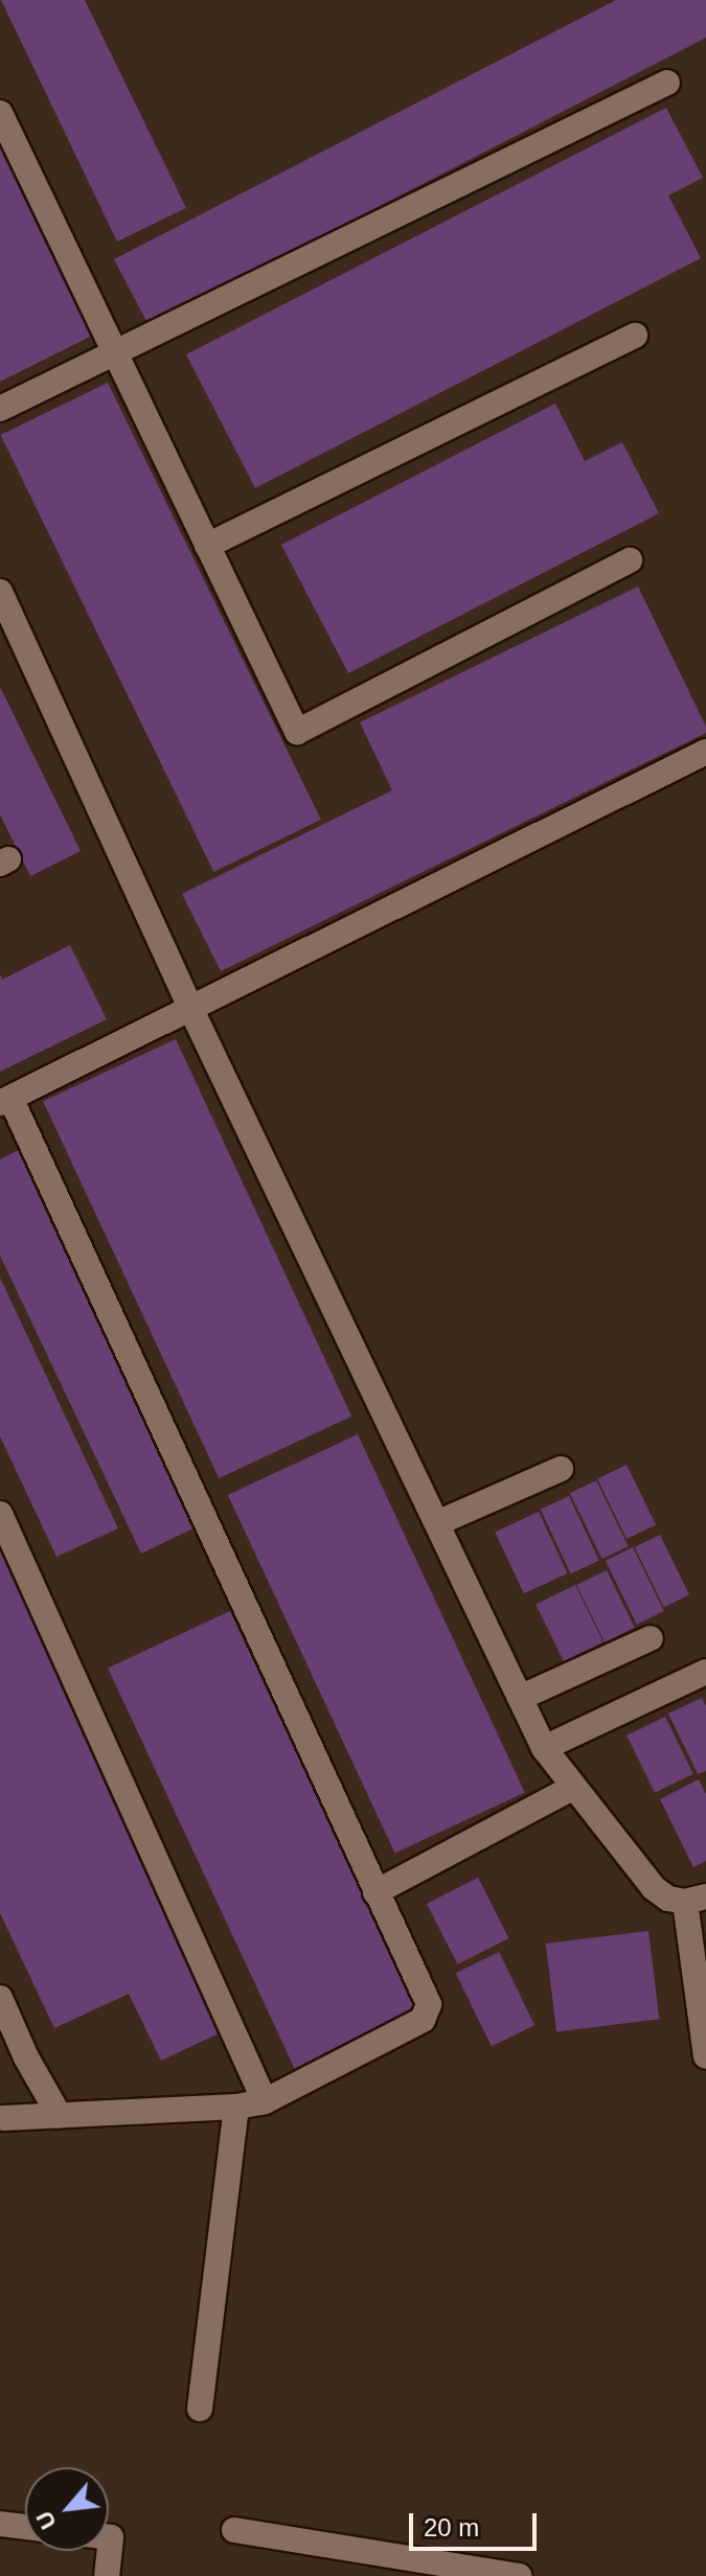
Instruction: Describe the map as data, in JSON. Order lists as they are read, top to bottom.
{
  "scale_bar": "20 m",
  "north": "bottom left"
}
